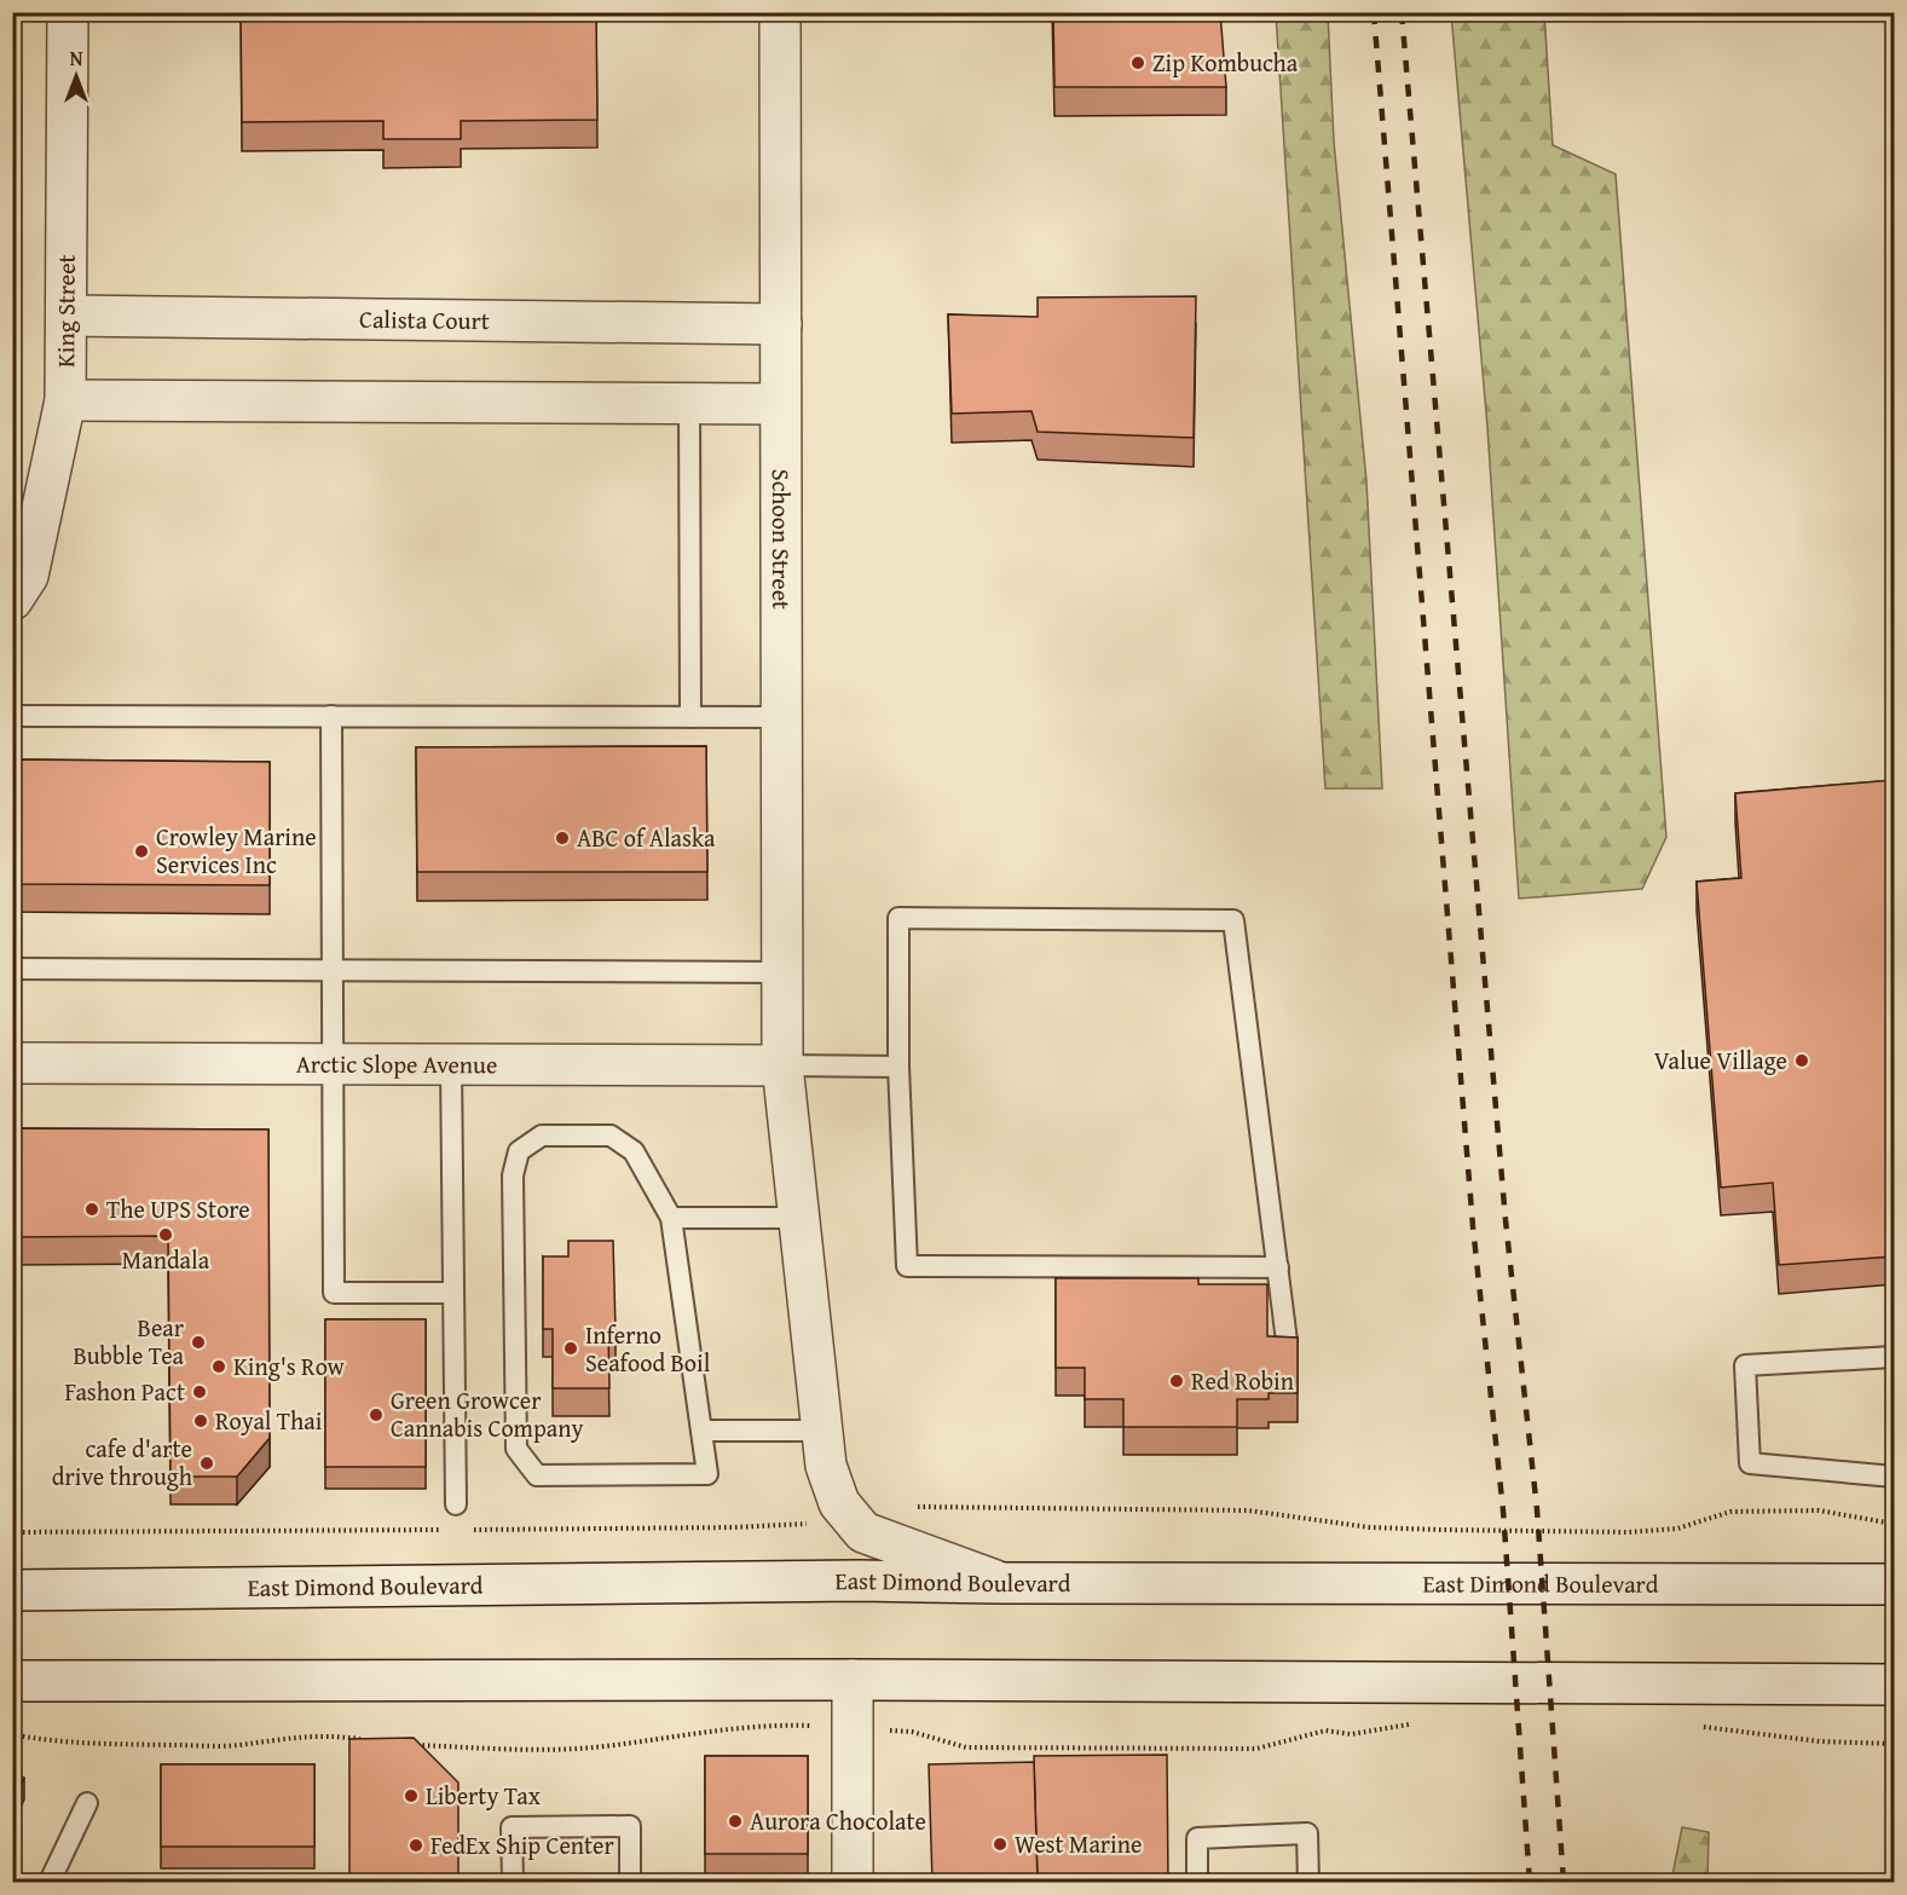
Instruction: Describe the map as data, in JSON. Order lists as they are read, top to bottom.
{
  "streets": {
    "street": [
      "King Street",
      "Calista Court",
      "Schoon Street",
      "Arctic Slope Avenue",
      "East Dimond Boulevard"
    ]
  },
  "crossings": [
    ["King Street", "Calista Court"],
    ["Calista Court", "Schoon Street"],
    ["Schoon Street", "Arctic Slope Avenue"]
  ],
  "places": [
    "Zip Kombucha",
    "ABC of Alaska",
    "Crowley Marine Services Inc",
    "Value Village",
    "The UPS Store",
    "Mandala",
    "Bear Bubble Tea",
    "Inferno Seafood Boil",
    "King's Row",
    "Red Robin",
    "Fashon Pact",
    "Green Growcer Cannabis Company",
    "Royal Thai",
    "cafe d'arte drive through",
    "Liberty Tax",
    "Aurora Chocolate",
    "West Marine",
    "FedEx Ship Center"
  ],
  "north": "top"
}
